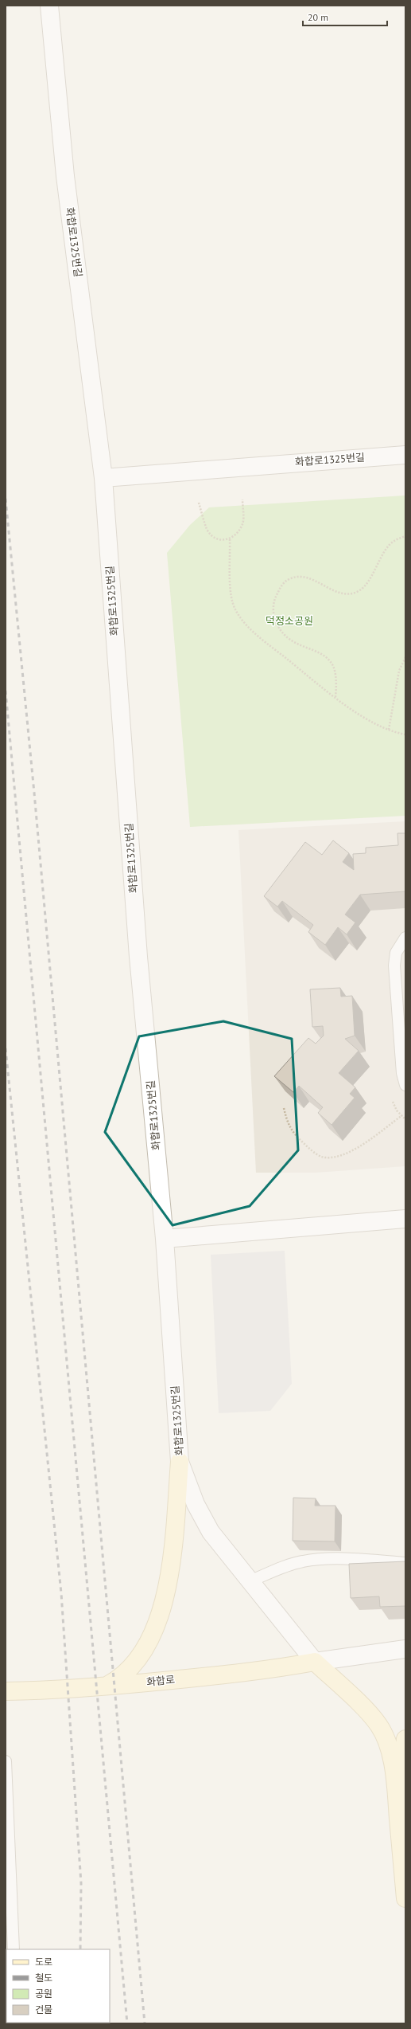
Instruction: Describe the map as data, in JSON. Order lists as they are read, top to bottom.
{
  "streets": {
    "main road": ["화합로"],
    "street": ["화합로1325번길"]
  },
  "crossings": [
    ["화합로1325번길", "화합로"]
  ],
  "parks": ["덕정소공원"],
  "legend": [
    "도로",
    "철도",
    "공원",
    "건물"
  ],
  "scale_bar": "20 m"
}
